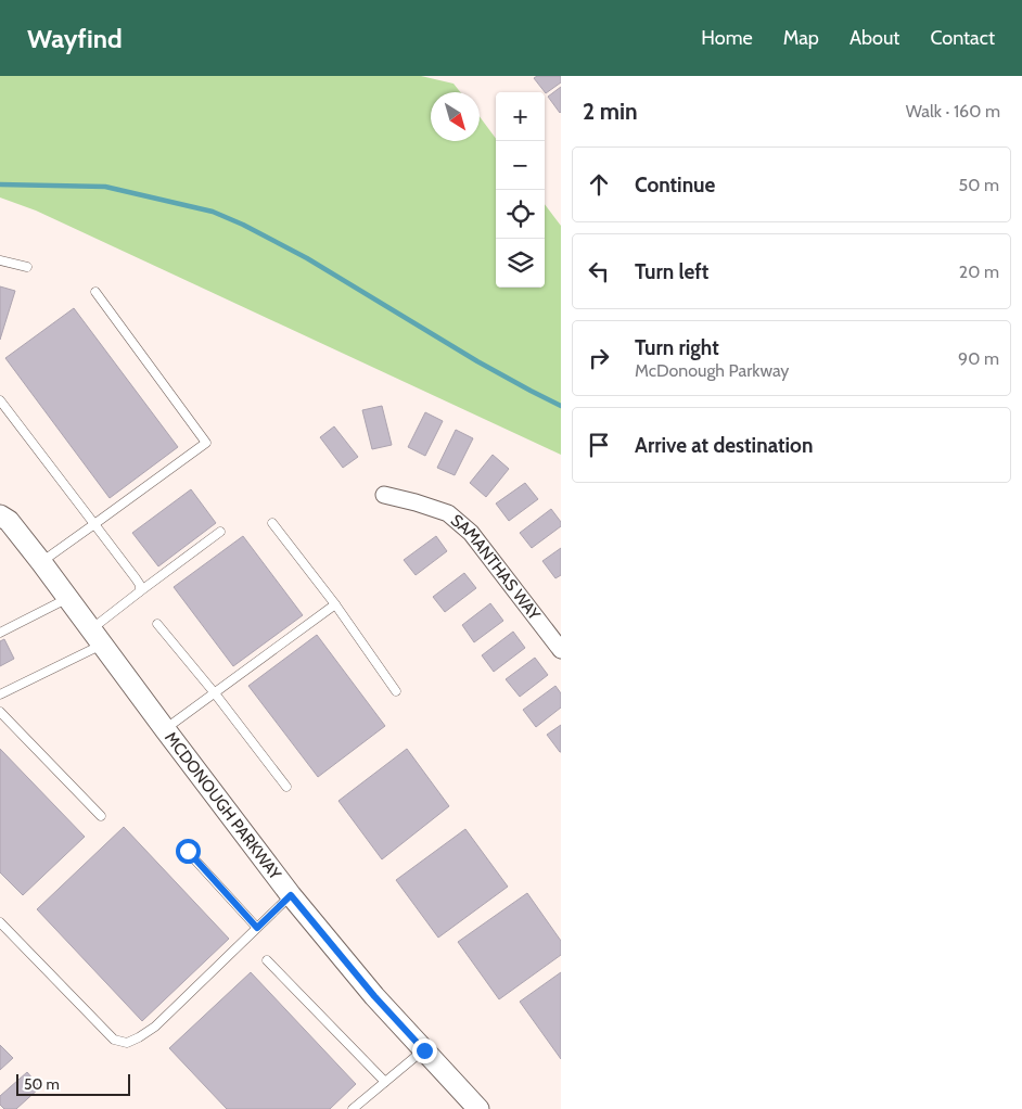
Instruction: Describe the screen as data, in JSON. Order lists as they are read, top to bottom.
{
  "streets": {
    "street": ["SAMANTHAS WAY", "MCDONOUGH PARKWAY"]
  },
  "scale_bar": "50 m",
  "north": "bottom right",
  "page": {
    "header": "Wayfind",
    "nav": [
      "Home",
      "Map",
      "About",
      "Contact"
    ],
    "heading": ["2 min", "Walk · 160 m"],
    "map_buttons": ["+", "−"],
    "list": [
      ["Continue", "50 m"],
      ["Turn left", "20 m"],
      ["Turn right", "McDonough Parkway", "90 m"],
      "Arrive at destination"
    ],
    "scale": "50 m"
  }
}
